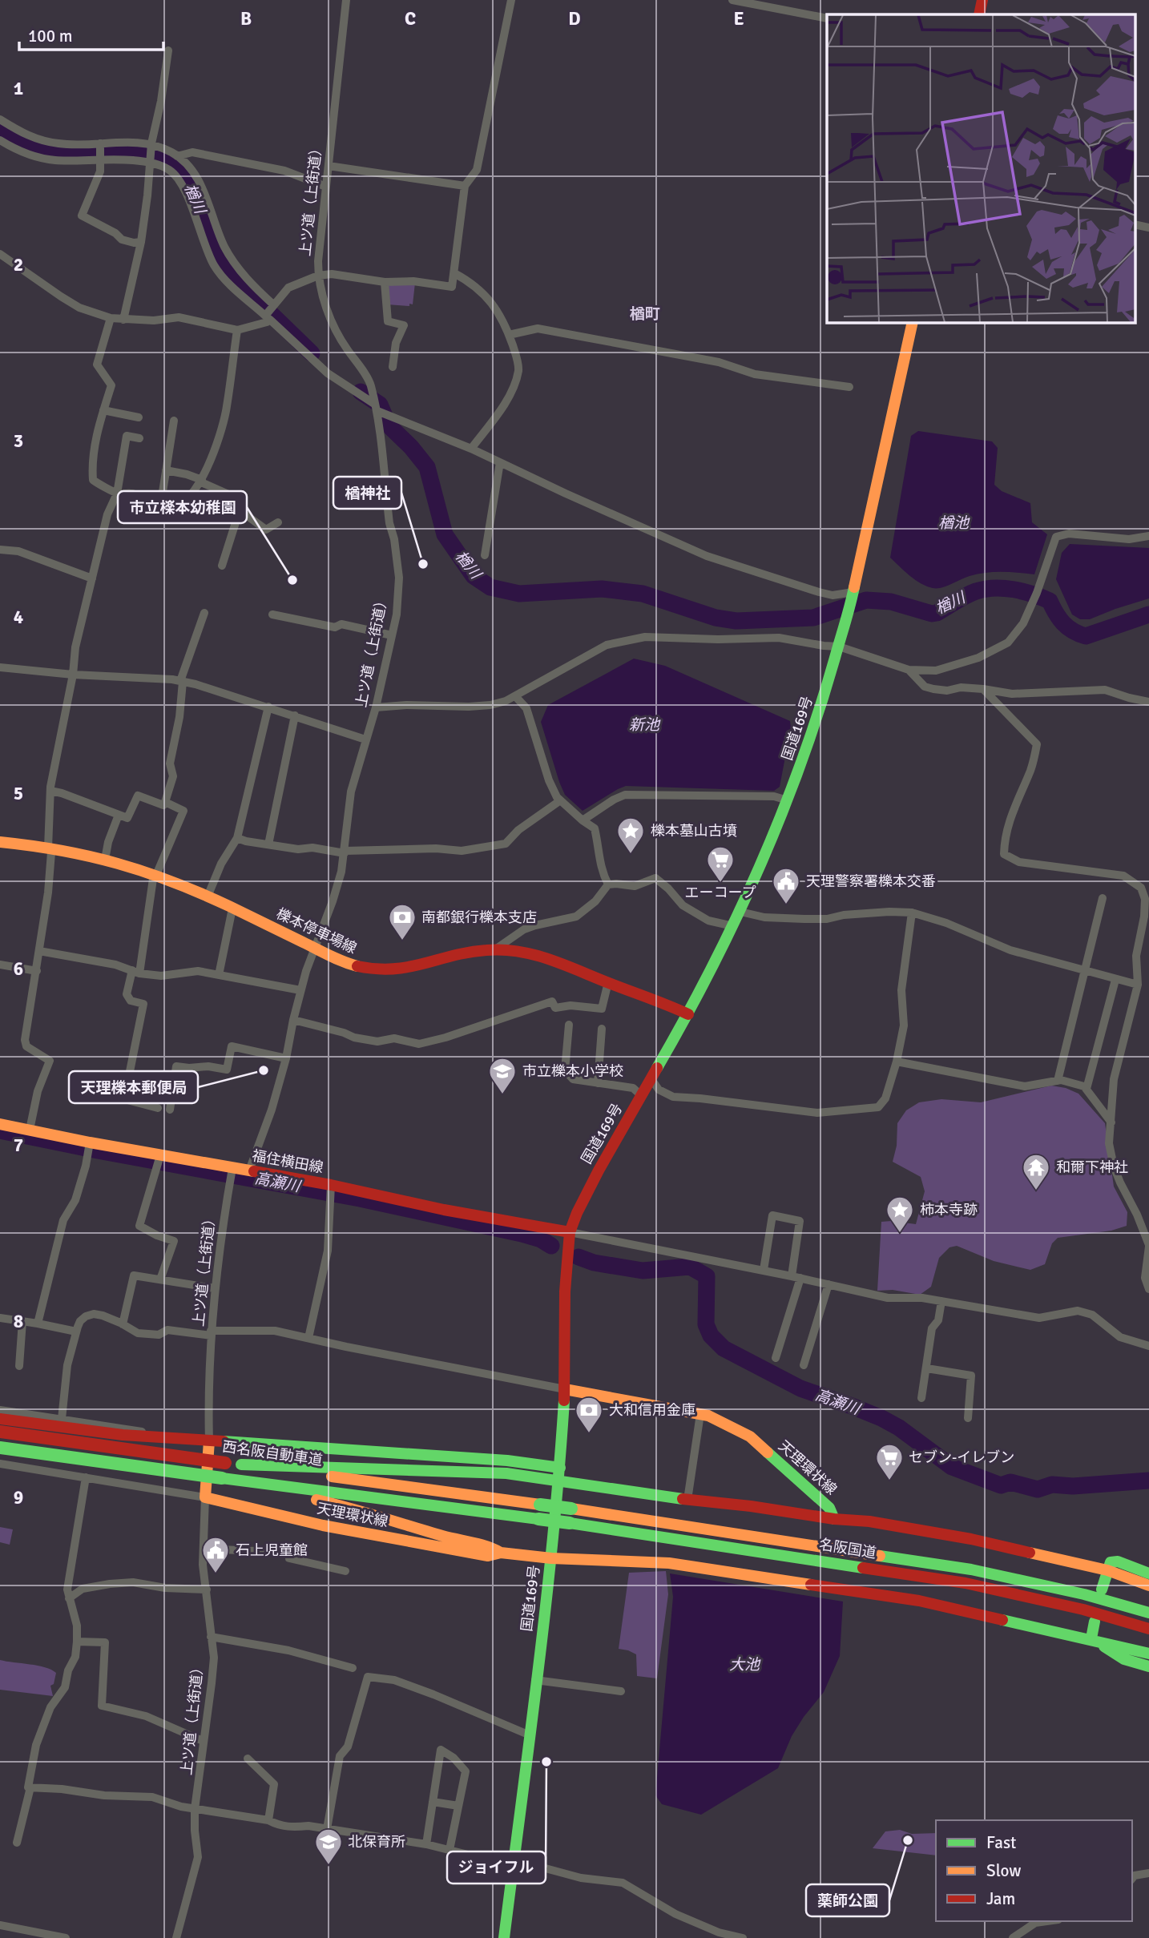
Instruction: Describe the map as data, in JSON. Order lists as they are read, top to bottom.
{
  "streets": {
    "main road": [
      "国道169号",
      "櫟本停車場線",
      "福住横田線",
      "西名阪自動車道",
      "天理環状線",
      "名阪国道"
    ],
    "street": ["上ツ道（上街道）"]
  },
  "crossings": [
    ["上ツ道（上街道）", "櫟本停車場線"],
    ["上ツ道（上街道）", "福住横田線"],
    ["上ツ道（上街道）", "天理環状線"],
    ["国道169号", "櫟本停車場線"],
    ["国道169号", "福住横田線"],
    ["国道169号", "天理環状線"],
    ["西名阪自動車道", "名阪国道"]
  ],
  "districts": ["楢町"],
  "water": [
    "楢川",
    "楢池",
    "新池",
    "高瀬川",
    "大池"
  ],
  "places": {
    "other": [
      "楢神社",
      "市立檪本幼稚園",
      "天理櫟本郵便局",
      "ジョイフル",
      "薬師公園"
    ],
    "place": ["櫟本墓山古墳", "柿本寺跡"],
    "supermarket": ["エーコープ", "セブン-イレブン"],
    "public building": ["天理警察署櫟本交番", "石上児童館"],
    "bank": ["南都銀行櫟本支店", "大和信用金庫"],
    "school or university": ["市立櫟本小学校", "北保育所"],
    "temple": ["和爾下神社"]
  },
  "legend": ["Fast", "Slow", "Jam"],
  "scale_bar": "100 m",
  "grid": {
    "columns": [
      "B",
      "C",
      "D",
      "E"
    ],
    "rows": [
      "1",
      "2",
      "3",
      "4",
      "5",
      "6",
      "7",
      "8",
      "9"
    ]
  }
}
